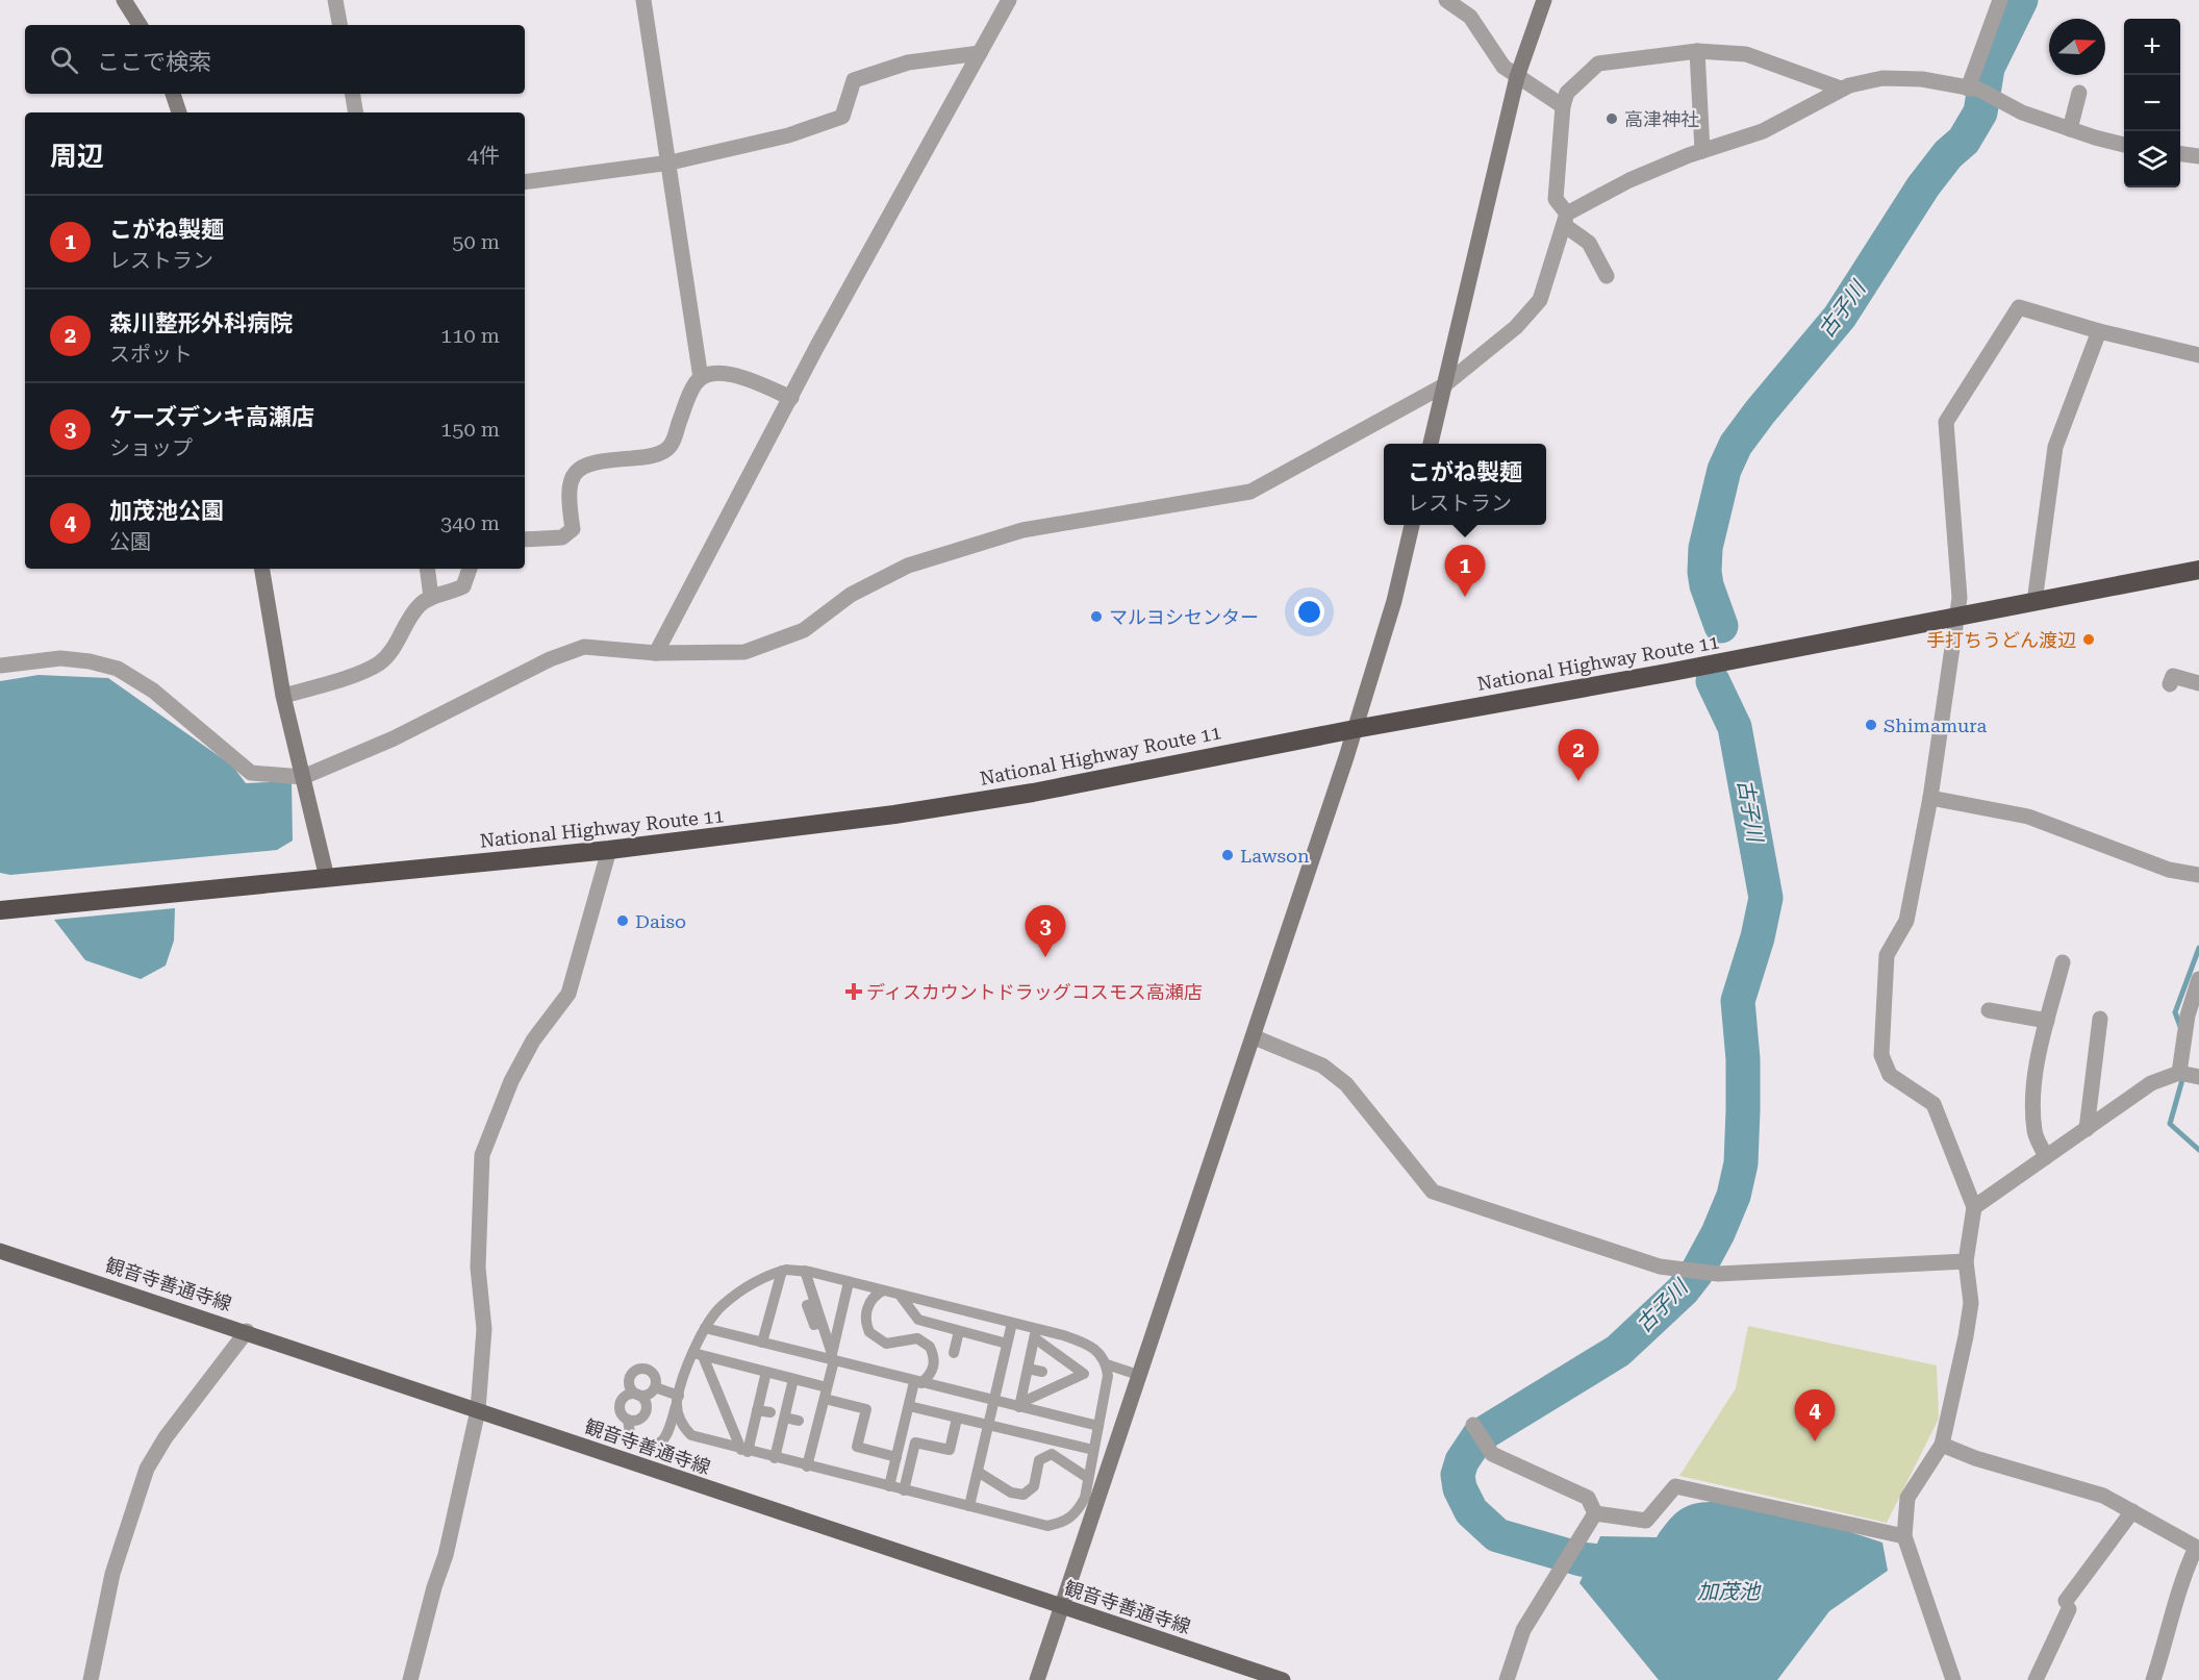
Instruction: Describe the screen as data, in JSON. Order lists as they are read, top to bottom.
{
  "streets": {
    "highway": ["National Highway Route 11"],
    "main road": ["観音寺善通寺線"]
  },
  "water": ["古子川", "加茂池"],
  "places": {
    "other": [
      "高津神社",
      "マルヨシセンター",
      "手打ちうどん渡辺",
      "Shimamura",
      "Lawson",
      "Daiso"
    ],
    "health": ["ディスカウントドラッグコスモス高瀬店"]
  },
  "north": "right",
  "page": {
    "map_buttons": ["+", "−"],
    "search": "ここで検索",
    "heading": ["周辺", "4件"],
    "list": [
      {
        "mark": "1",
        "name": "こがね製麺",
        "note": "レストラン",
        "value": "50 m"
      },
      {
        "mark": "2",
        "name": "森川整形外科病院",
        "note": "スポット",
        "value": "110 m"
      },
      {
        "mark": "3",
        "name": "ケーズデンキ高瀬店",
        "note": "ショップ",
        "value": "150 m"
      },
      {
        "mark": "4",
        "name": "加茂池公園",
        "note": "公園",
        "value": "340 m"
      }
    ],
    "popup": ["こがね製麺", "レストラン"],
    "pins": [
      "1",
      "2",
      "3",
      "4"
    ]
  }
}
